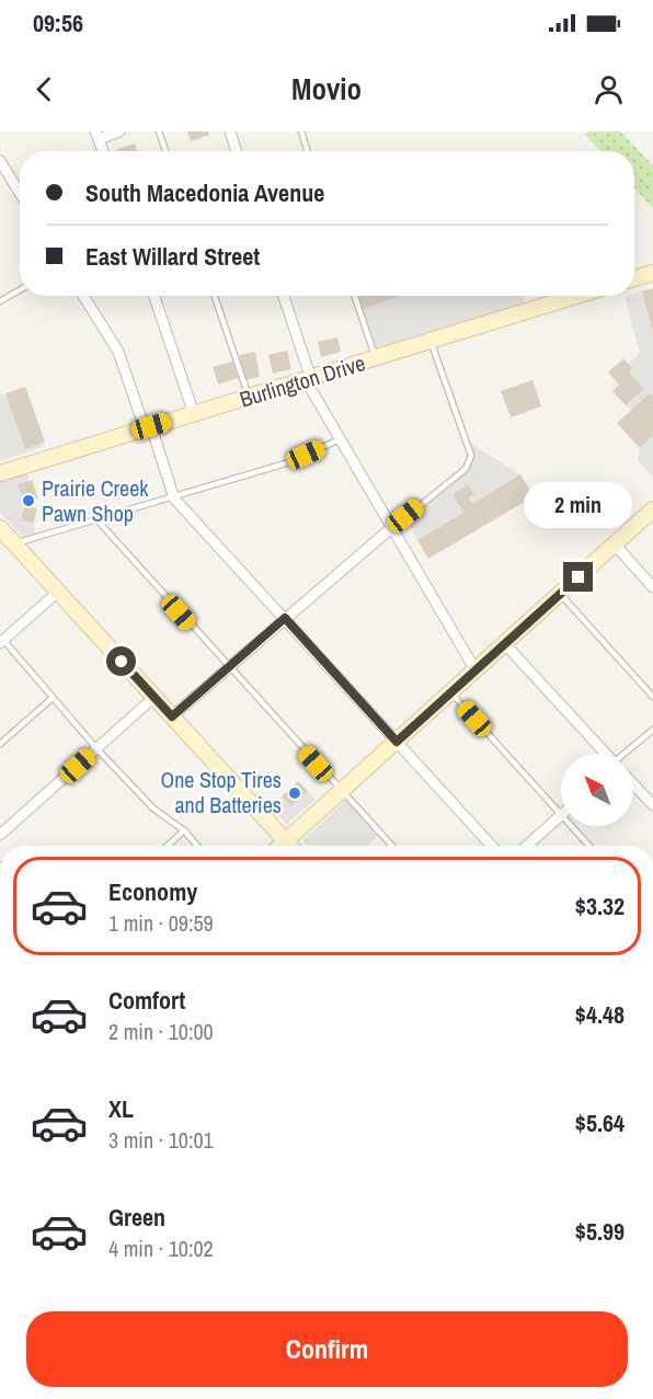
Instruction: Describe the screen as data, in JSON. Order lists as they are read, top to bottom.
{
  "streets": {
    "street": ["Burlington Drive"]
  },
  "places": ["Prairie Creek Pawn Shop", "One Stop Tires and Batteries"],
  "north": "top left",
  "page": {
    "status": "09:56",
    "header": "Movio",
    "banner": ["South Macedonia Avenue", "East Willard Street"],
    "bubble": "2 min",
    "list": [
      {
        "name": "Economy",
        "note": "1 min · 09:59",
        "value": "$3.32"
      },
      {
        "name": "Comfort",
        "note": "2 min · 10:00",
        "value": "$4.48"
      },
      {
        "name": "XL",
        "note": "3 min · 10:01",
        "value": "$5.64"
      },
      {
        "name": "Green",
        "note": "4 min · 10:02",
        "value": "$5.99"
      }
    ],
    "buttons": "Confirm"
  }
}
